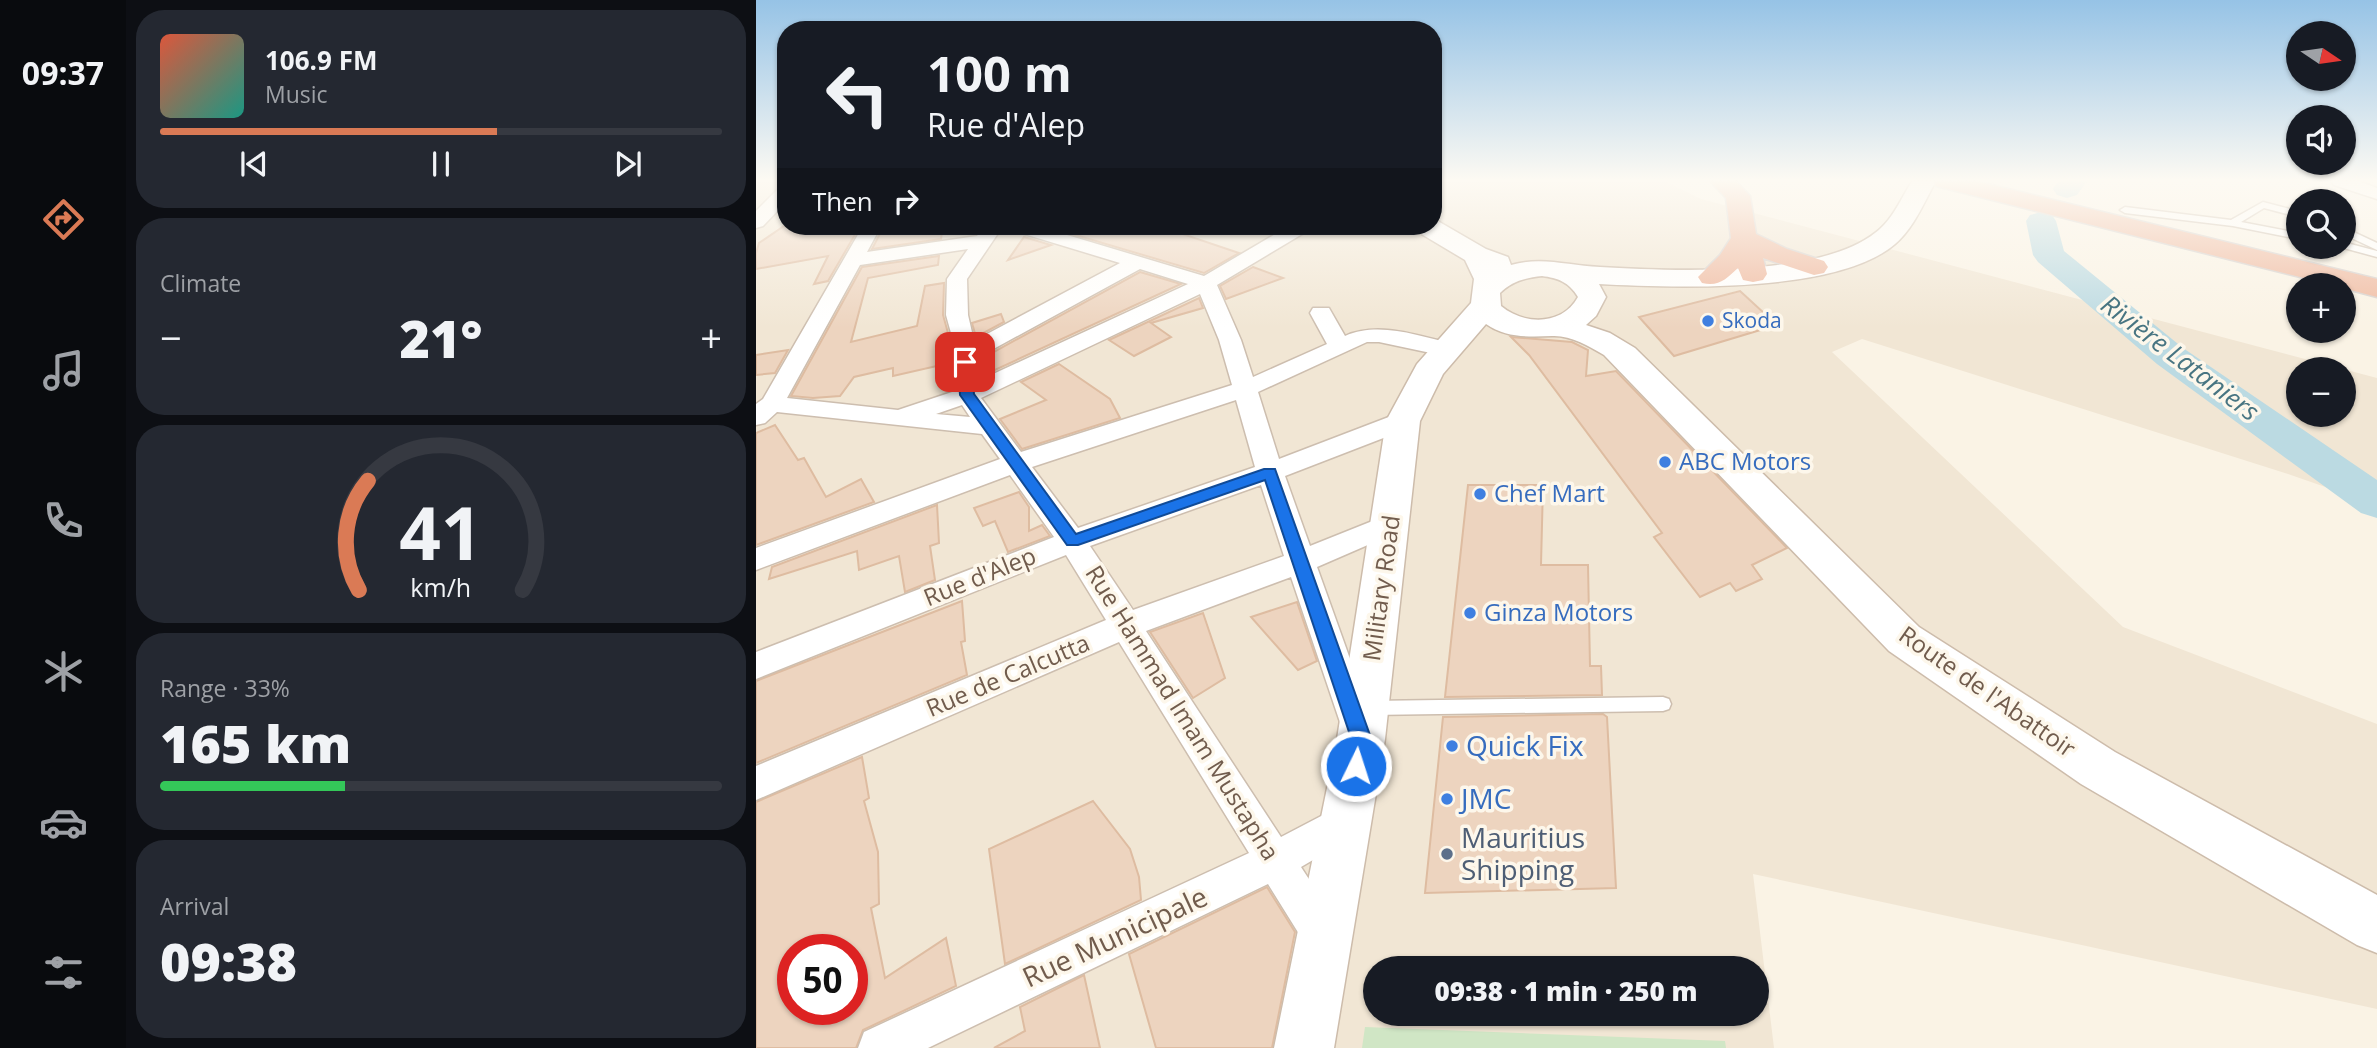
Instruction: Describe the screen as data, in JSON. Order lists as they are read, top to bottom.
{
  "streets": {
    "main road": ["Military Road", "Route de l'Abattoir"],
    "street": [
      "Rue d'Alep",
      "Rue de Calcutta",
      "Rue Hammad Imam Mustapha",
      "Rue Municipale"
    ]
  },
  "crossings": [
    ["Rue d'Alep", "Military Road"],
    ["Rue d'Alep", "Rue Hammad Imam Mustapha"],
    ["Military Road", "Rue de Calcutta"],
    ["Military Road", "Route de l'Abattoir"],
    ["Military Road", "Rue Hammad Imam Mustapha"],
    ["Military Road", "Rue Municipale"],
    ["Rue de Calcutta", "Rue Hammad Imam Mustapha"],
    ["Rue Hammad Imam Mustapha", "Rue Municipale"]
  ],
  "water": ["Rivière Lataniers"],
  "places": [
    "Skoda",
    "ABC Motors",
    "Chef Mart",
    "Ginza Motors",
    "Quick Fix",
    "JMC",
    "Mauritius Shipping"
  ],
  "north": "right",
  "page": {
    "tabs": "09:37",
    "map_buttons": ["+", "−"],
    "turn": ["100 m", "Rue d'Alep"],
    "song": ["106.9 FM", "Music"],
    "then": "Then",
    "tile": [
      "Climate",
      ["Range · 33%", "165 km"],
      ["Arrival", "09:38"]
    ],
    "heat": ["−", "21°", "+"],
    "limit": "50",
    "trip": "09:38 · 1 min · 250 m",
    "gauge": ["41", "km/h"]
  }
}
